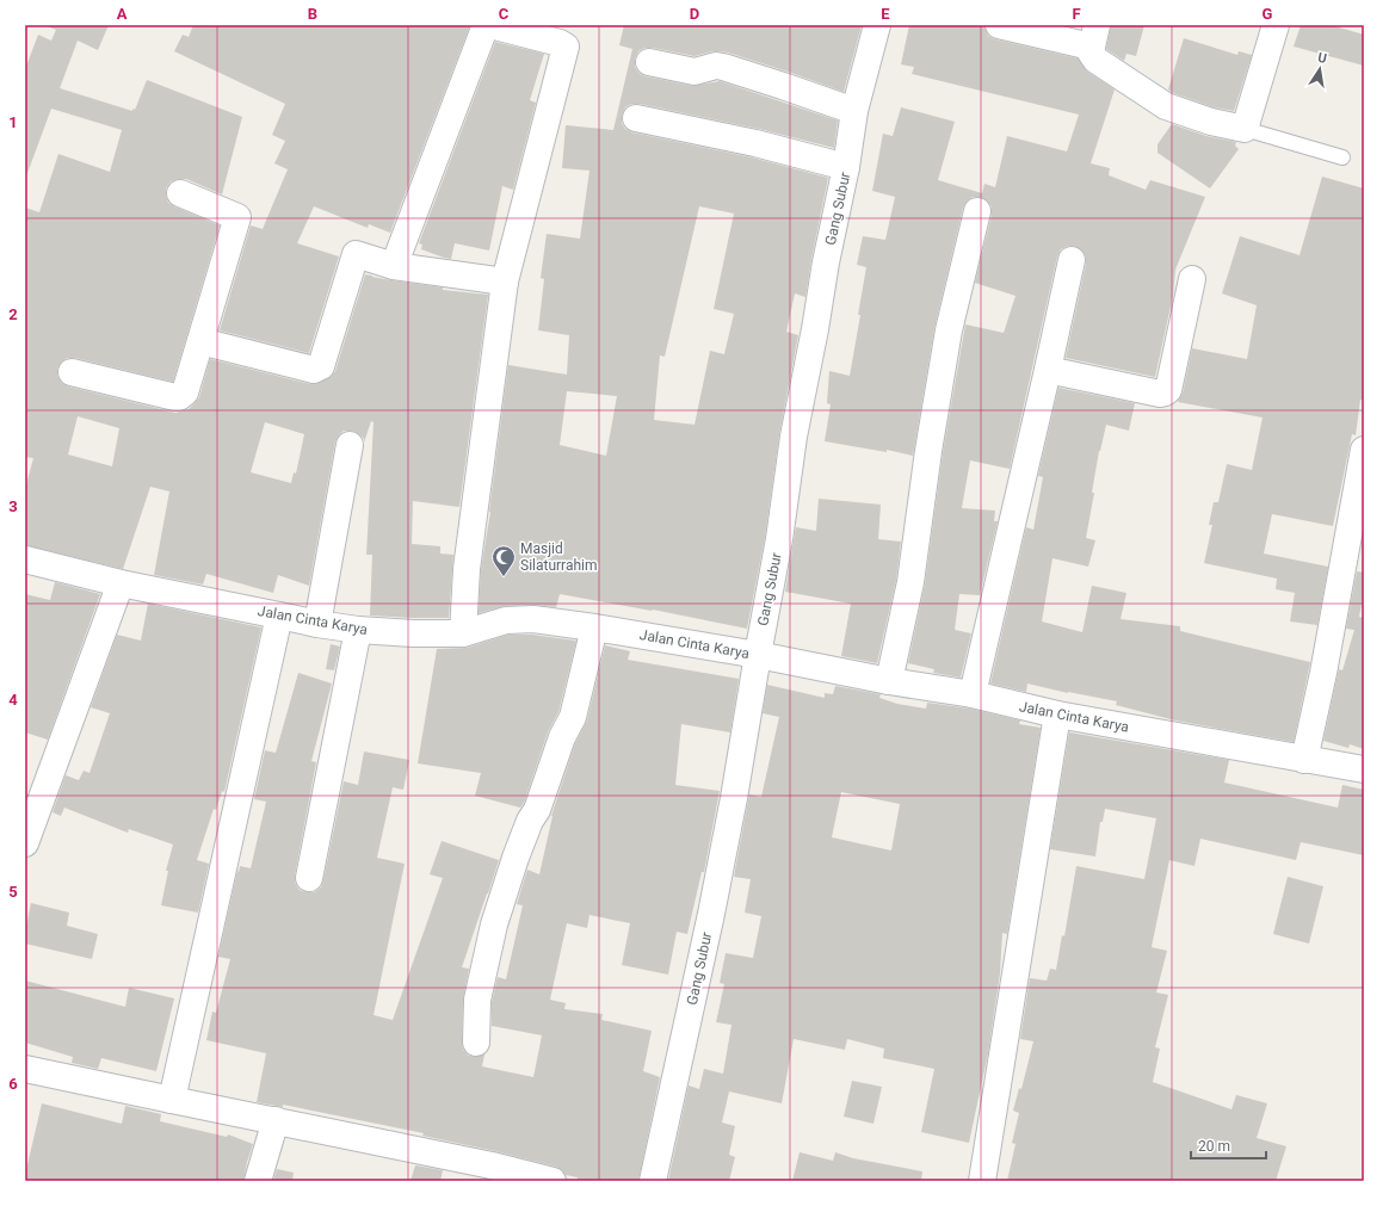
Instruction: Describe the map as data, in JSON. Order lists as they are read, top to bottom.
{
  "streets": {
    "street": ["Gang Subur", "Jalan Cinta Karya"]
  },
  "crossings": [
    ["Gang Subur", "Jalan Cinta Karya"]
  ],
  "places": {
    "mosque": ["Masjid Silaturrahim"]
  },
  "scale_bar": "20 m",
  "north": "top",
  "grid": {
    "columns": [
      "A",
      "B",
      "C",
      "D",
      "E",
      "F",
      "G"
    ],
    "rows": [
      "1",
      "2",
      "3",
      "4",
      "5",
      "6"
    ]
  }
}
